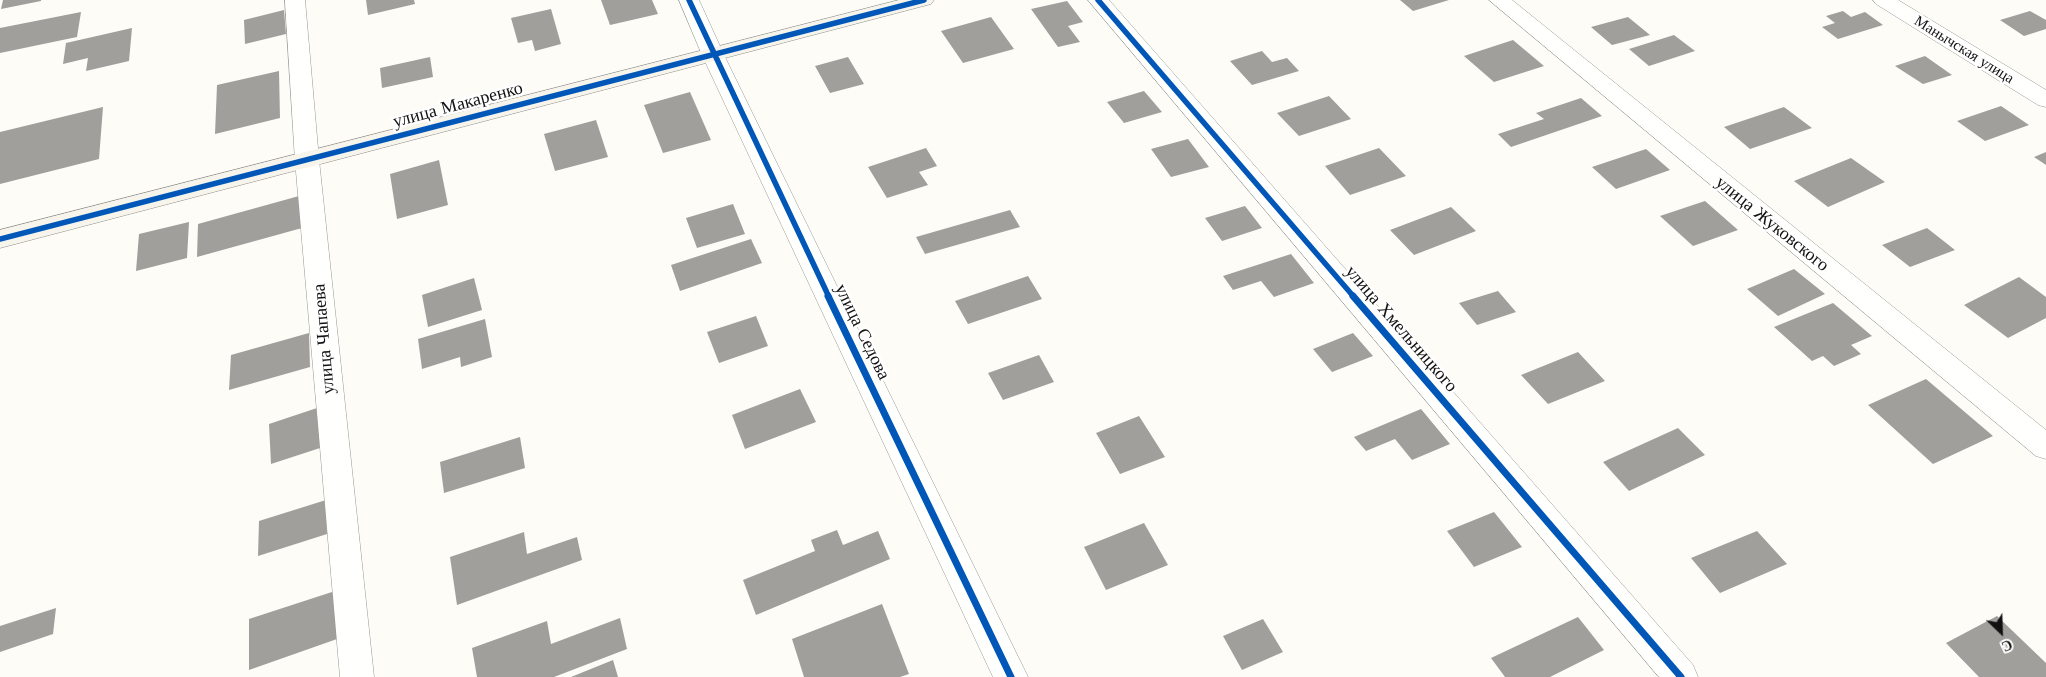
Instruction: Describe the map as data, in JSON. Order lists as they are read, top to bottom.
{
  "streets": {
    "street": [
      "Манычская улица",
      "улица Макаренко",
      "улица Жуковского",
      "улица Хмельницкого",
      "улица Седова",
      "улица Чапаева"
    ]
  },
  "crossings": [
    ["улица Макаренко", "улица Седова"],
    ["улица Макаренко", "улица Чапаева"]
  ],
  "north": "bottom right"
}
